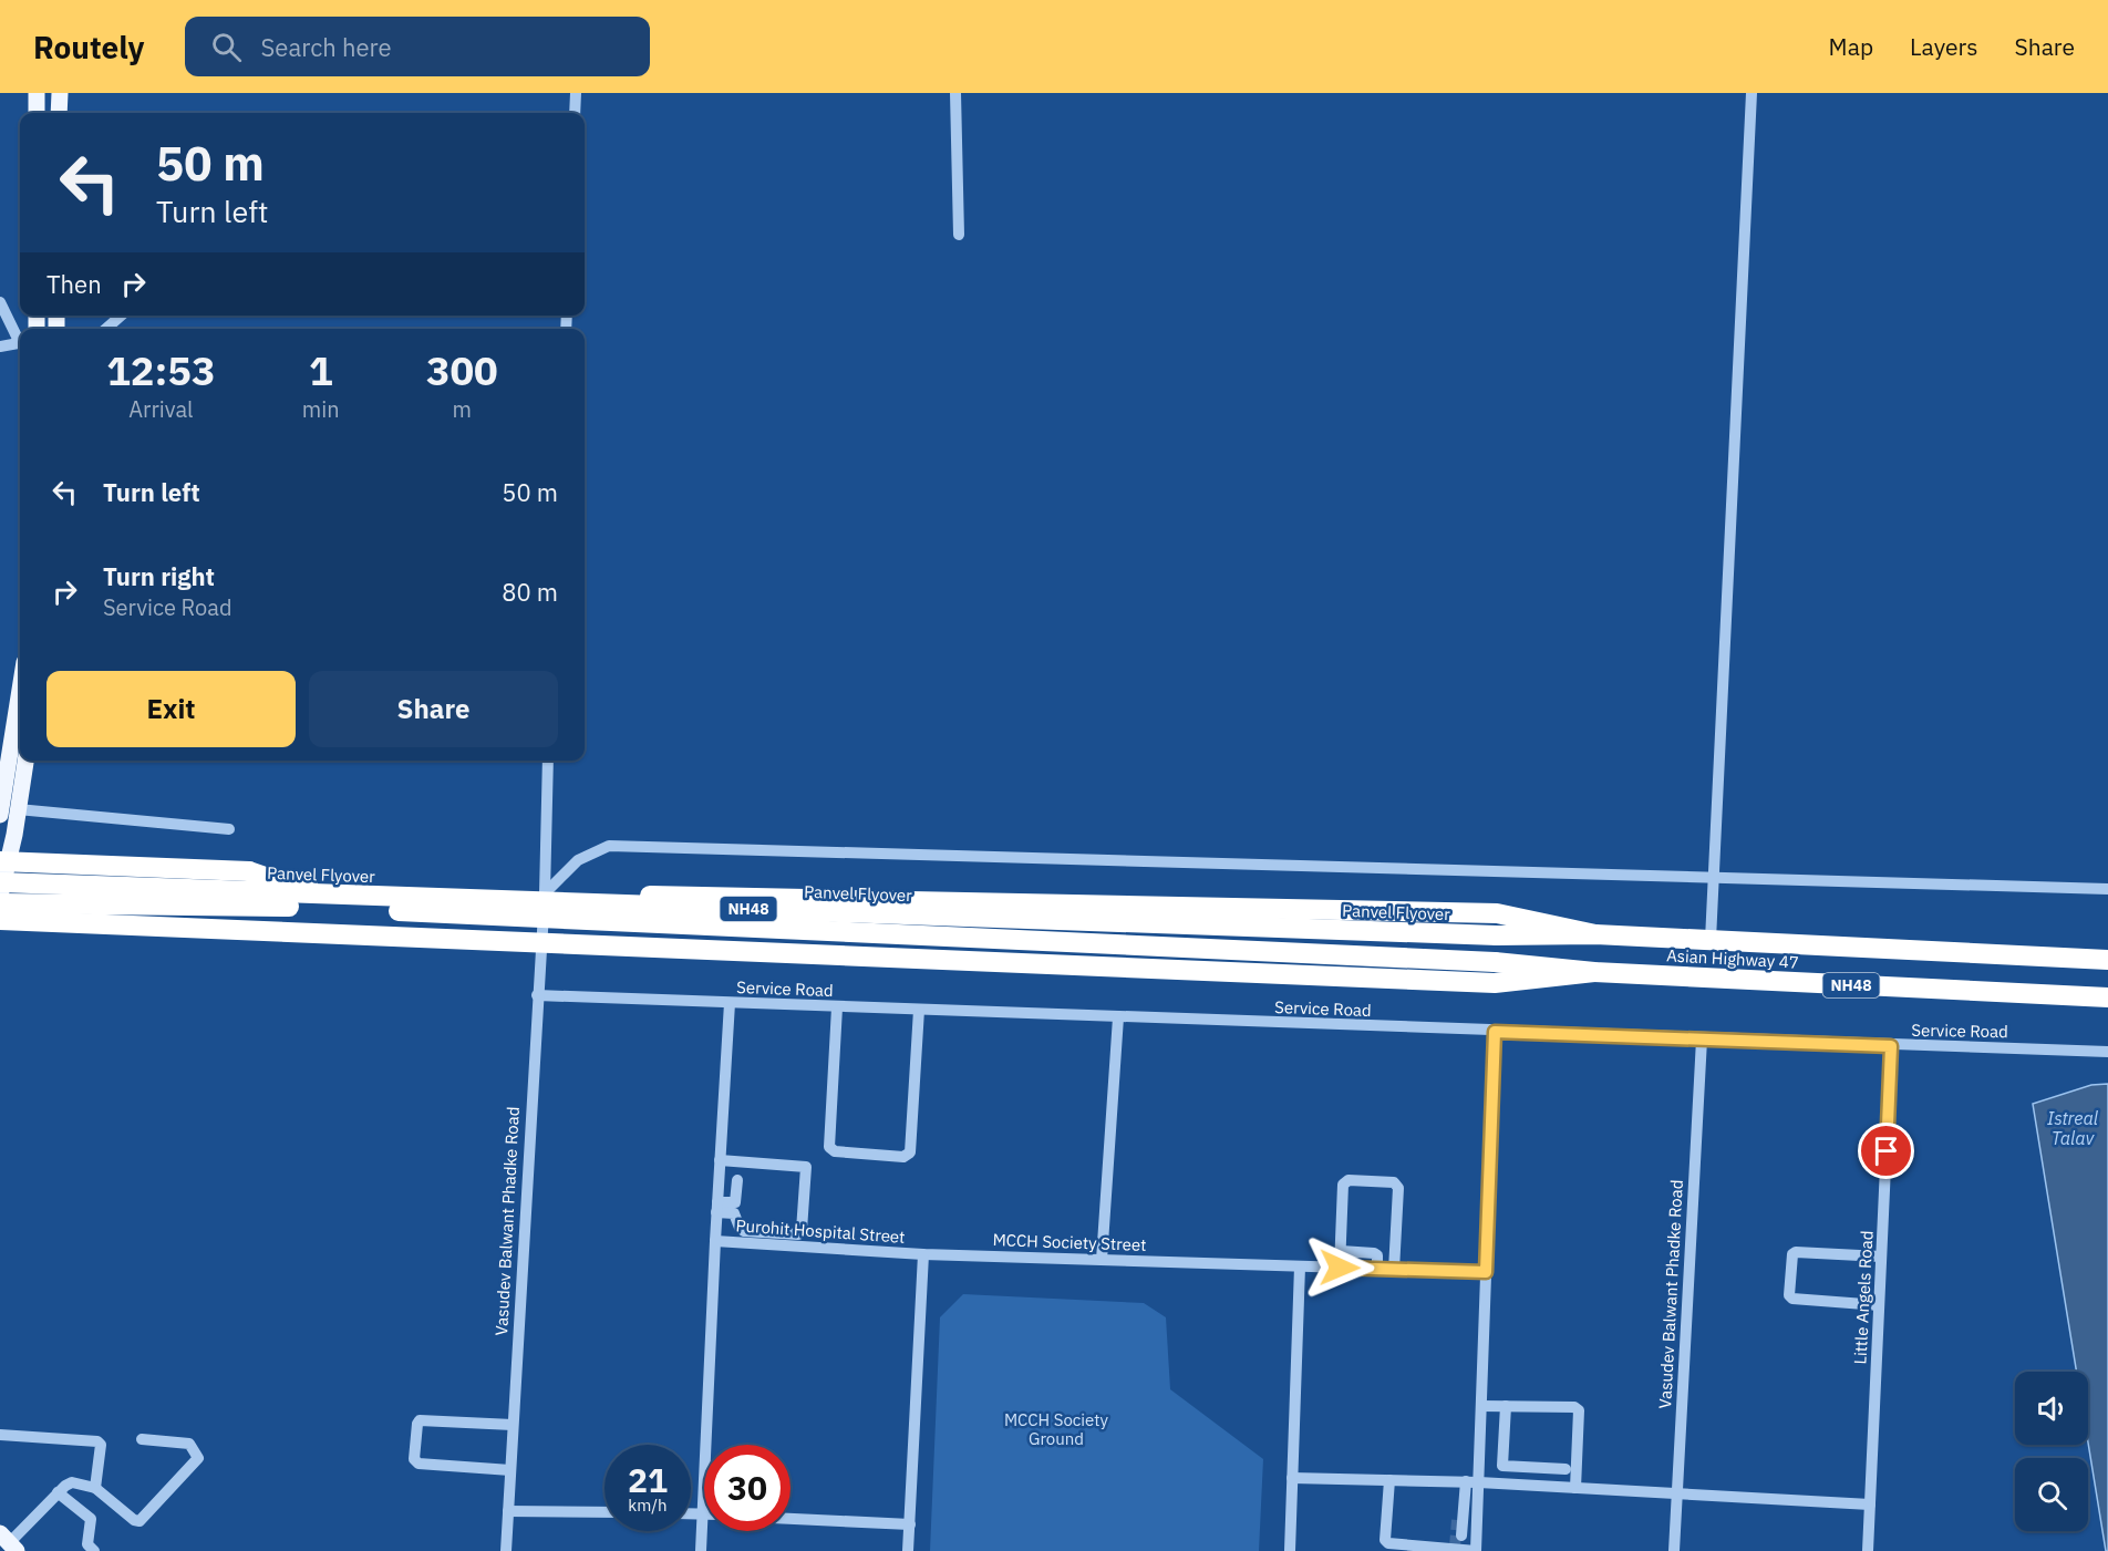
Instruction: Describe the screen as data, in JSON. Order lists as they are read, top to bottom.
{
  "streets": {
    "highway": ["Panvel Flyover", "NH48", "Asian Highway 47"],
    "street": [
      "Service Road",
      "Vasudev Balwant Phadke Road",
      "Purohit Hospital Street",
      "MCCH Society Street",
      "Little Angels Road"
    ]
  },
  "crossings": [
    ["Panvel Flyover", "Asian Highway 47"],
    ["Service Road", "Vasudev Balwant Phadke Road"],
    ["Service Road", "Little Angels Road"],
    ["Purohit Hospital Street", "MCCH Society Street"]
  ],
  "water": ["Istreal Talav"],
  "parks": ["MCCH Society Ground"],
  "page": {
    "header": "Routely",
    "search": "Search here",
    "nav": ["Map", "Layers", "Share"],
    "turn": ["50 m", "Turn left"],
    "then": "Then",
    "eta": [
      "12:53",
      "Arrival",
      "1",
      "min",
      "300",
      "m"
    ],
    "list": [
      {
        "name": "Turn left",
        "value": "50 m"
      },
      {
        "name": "Turn right",
        "note": "Service Road",
        "value": "80 m"
      }
    ],
    "buttons": ["Exit", "Share"],
    "speed": "21 km/h",
    "limit": "30"
  }
}
